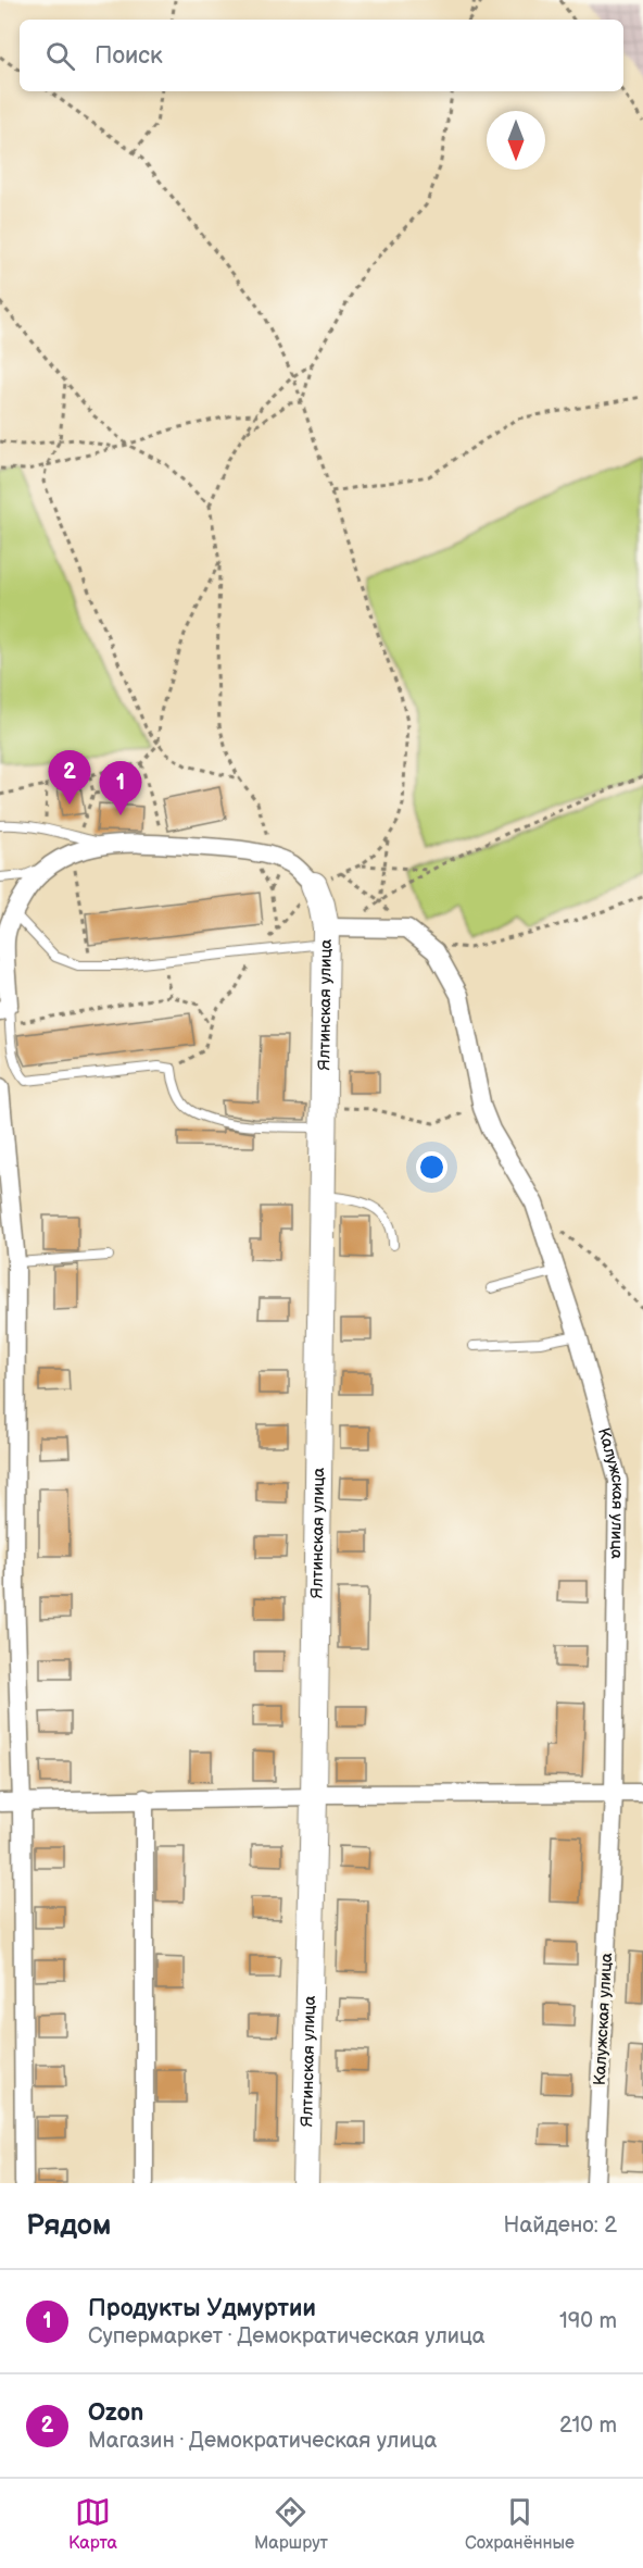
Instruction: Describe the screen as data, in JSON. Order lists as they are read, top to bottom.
{
  "streets": {
    "street": ["Ялтинская улица", "Калужская улица"]
  },
  "north": "bottom",
  "page": {
    "search": "Поиск",
    "pins": ["2", "1"],
    "heading": ["Рядом", "Найдено: 2"],
    "list": [
      {
        "mark": "1",
        "name": "Продукты Удмуртии",
        "note": "Супермаркет · Демократическая улица",
        "value": "190 m"
      },
      {
        "mark": "2",
        "name": "Ozon",
        "note": "Магазин · Демократическая улица",
        "value": "210 m"
      }
    ],
    "nav": ["Карта", "Маршрут", "Сохранённые"]
  }
}
